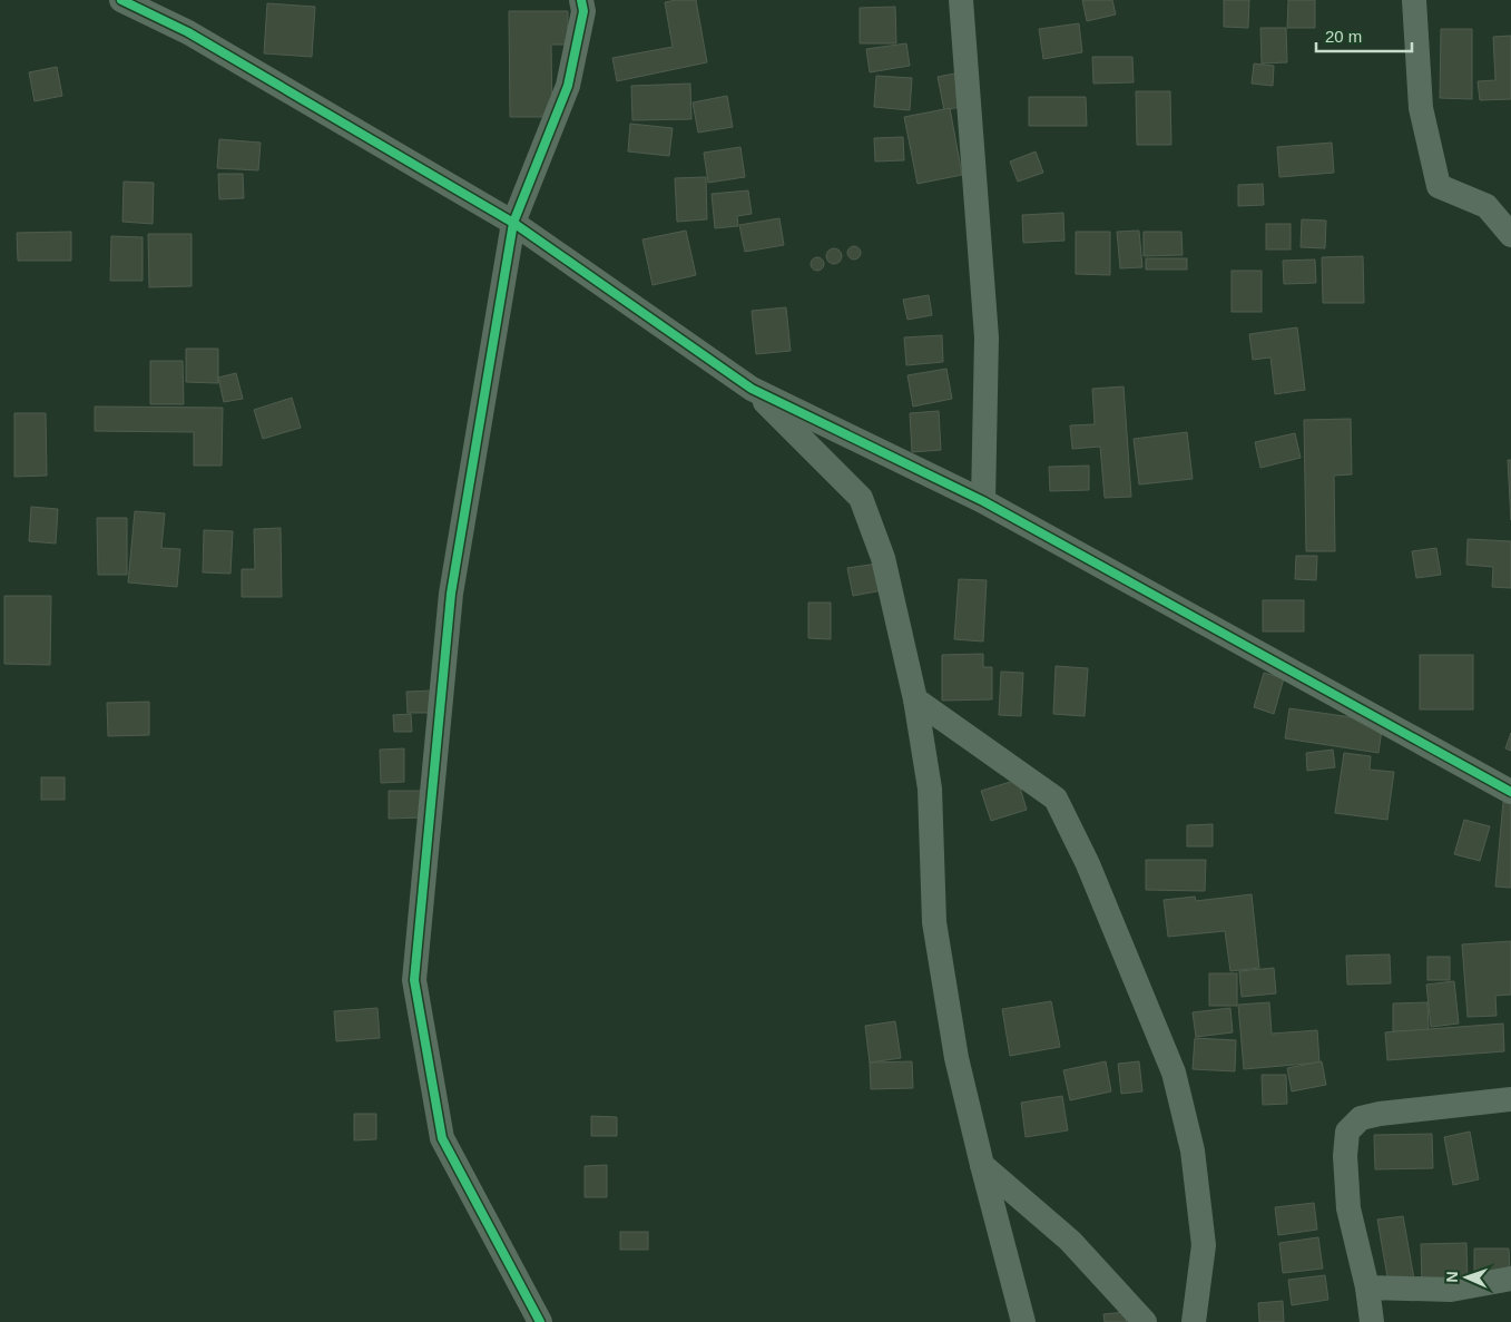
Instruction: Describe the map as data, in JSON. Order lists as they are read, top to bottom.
{
  "scale_bar": "20 m",
  "north": "left"
}
